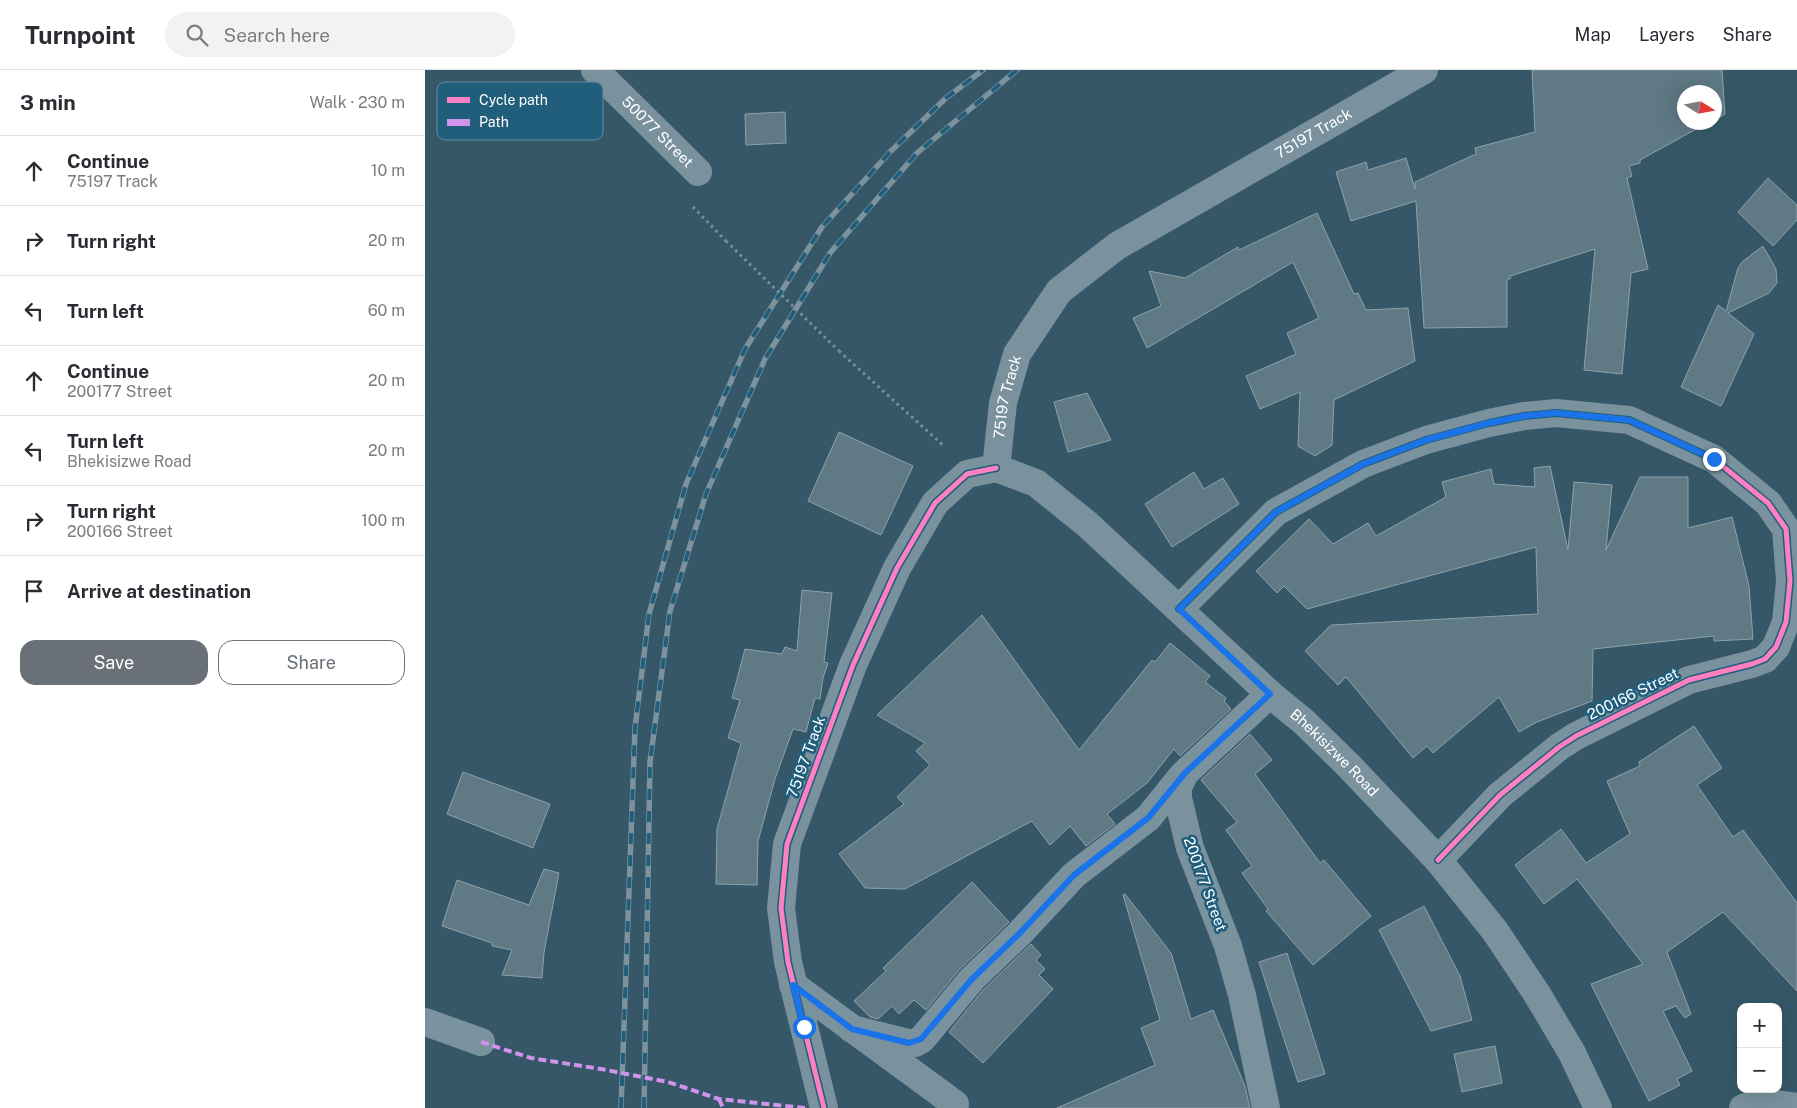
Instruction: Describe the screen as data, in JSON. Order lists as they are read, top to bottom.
{
  "streets": {
    "street": [
      "50077 Street",
      "75197 Track",
      "200166 Street",
      "Bhekisizwe Road",
      "200177 Street"
    ]
  },
  "crossings": [
    ["75197 Track", "Bhekisizwe Road"],
    ["200166 Street", "Bhekisizwe Road"]
  ],
  "legend": ["Cycle path", "Path"],
  "north": "right",
  "page": {
    "header": "Turnpoint",
    "search": "Search here",
    "nav": ["Map", "Layers", "Share"],
    "heading": ["3 min", "Walk · 230 m"],
    "list": [
      ["Continue", "75197 Track", "10 m"],
      ["Turn right", "20 m"],
      ["Turn left", "60 m"],
      ["Continue", "200177 Street", "20 m"],
      ["Turn left", "Bhekisizwe Road", "20 m"],
      ["Turn right", "200166 Street", "100 m"],
      "Arrive at destination"
    ],
    "buttons": ["Save", "Share"],
    "map_buttons": ["+", "−"]
  }
}
